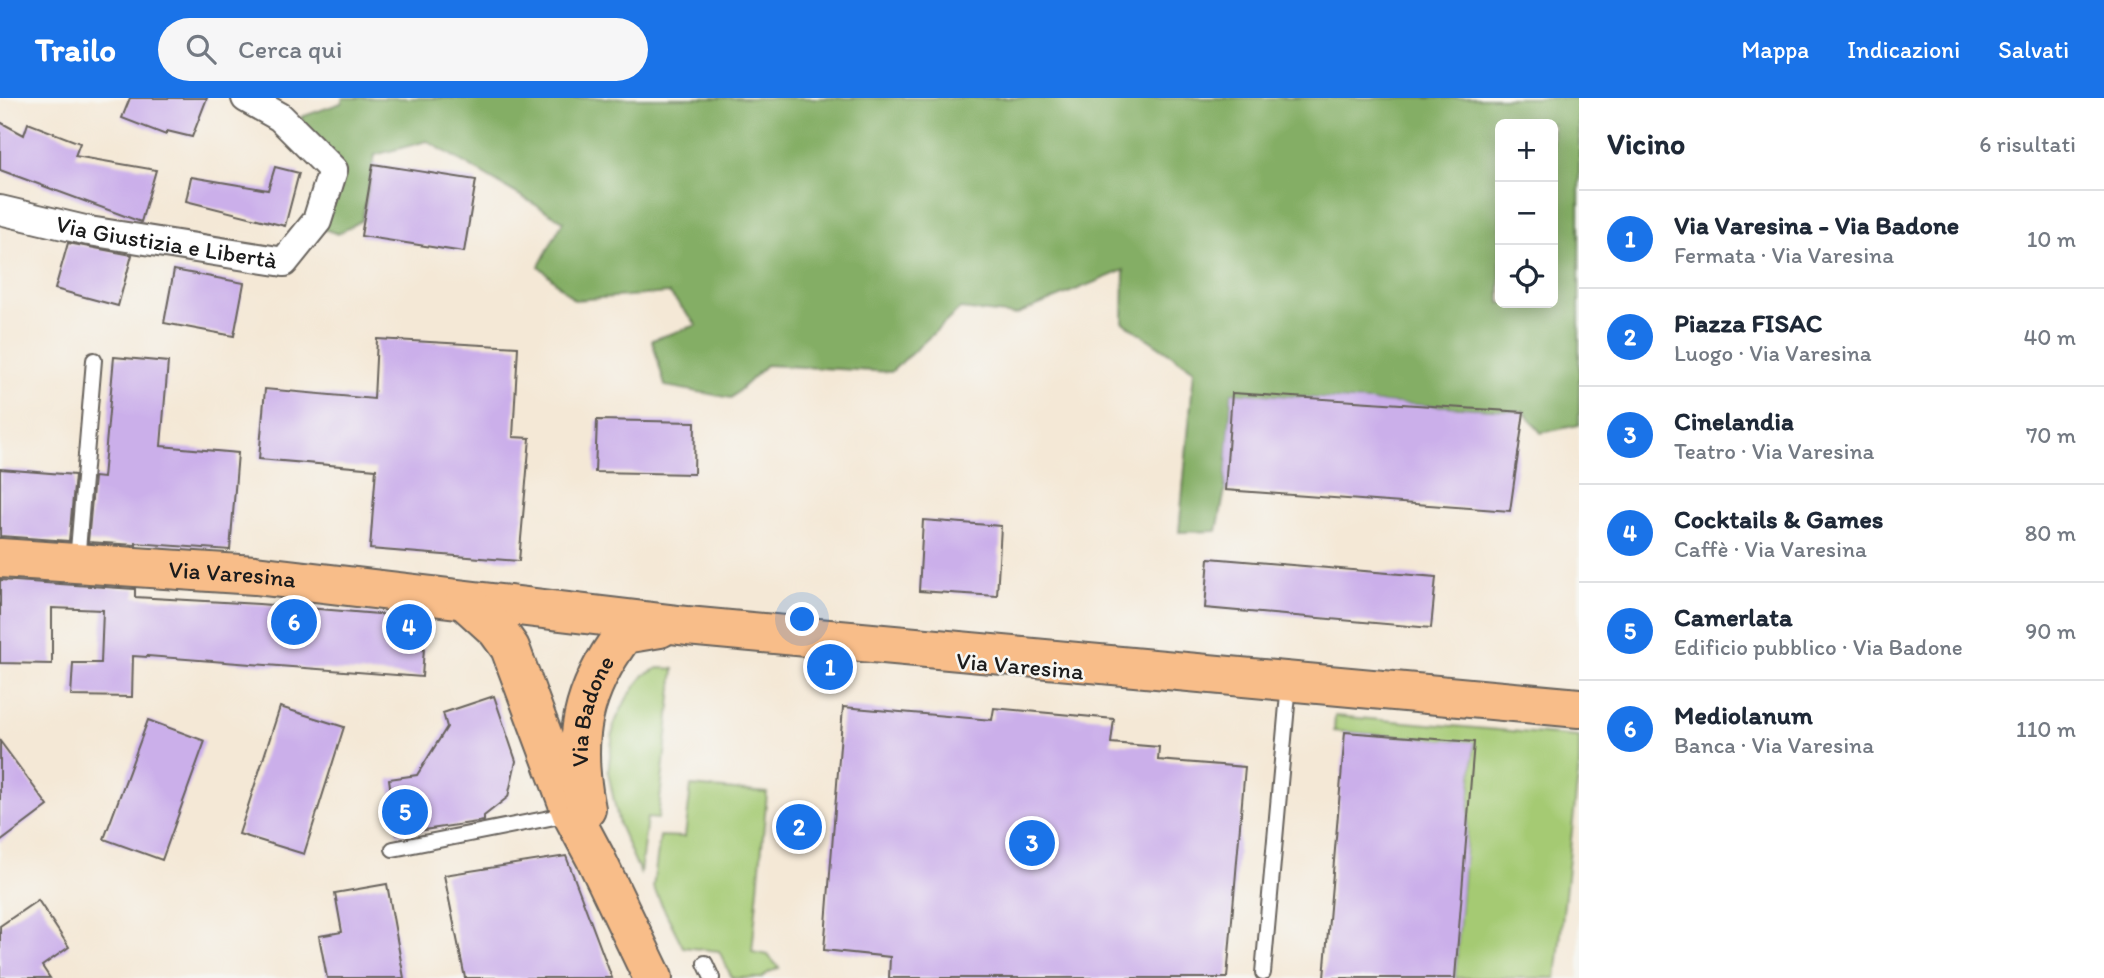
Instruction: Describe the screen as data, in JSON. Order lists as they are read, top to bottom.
{
  "streets": {
    "main road": ["Via Varesina", "Via Badone"],
    "street": ["Via Giustizia e Libertà"]
  },
  "crossings": [
    ["Via Varesina", "Via Badone"]
  ],
  "page": {
    "header": "Trailo",
    "search": "Cerca qui",
    "nav": ["Mappa", "Indicazioni", "Salvati"],
    "heading": ["Vicino", "6 risultati"],
    "map_buttons": ["+", "−"],
    "list": [
      {
        "mark": "1",
        "name": "Via Varesina - Via Badone",
        "note": "Fermata · Via Varesina",
        "value": "10 m"
      },
      {
        "mark": "2",
        "name": "Piazza FISAC",
        "note": "Luogo · Via Varesina",
        "value": "40 m"
      },
      {
        "mark": "3",
        "name": "Cinelandia",
        "note": "Teatro · Via Varesina",
        "value": "70 m"
      },
      {
        "mark": "4",
        "name": "Cocktails & Games",
        "note": "Caffè · Via Varesina",
        "value": "80 m"
      },
      {
        "mark": "5",
        "name": "Camerlata",
        "note": "Edificio pubblico · Via Badone",
        "value": "90 m"
      },
      {
        "mark": "6",
        "name": "Mediolanum",
        "note": "Banca · Via Varesina",
        "value": "110 m"
      }
    ],
    "pins": [
      "6",
      "4",
      "1",
      "5",
      "2",
      "3"
    ]
  }
}
